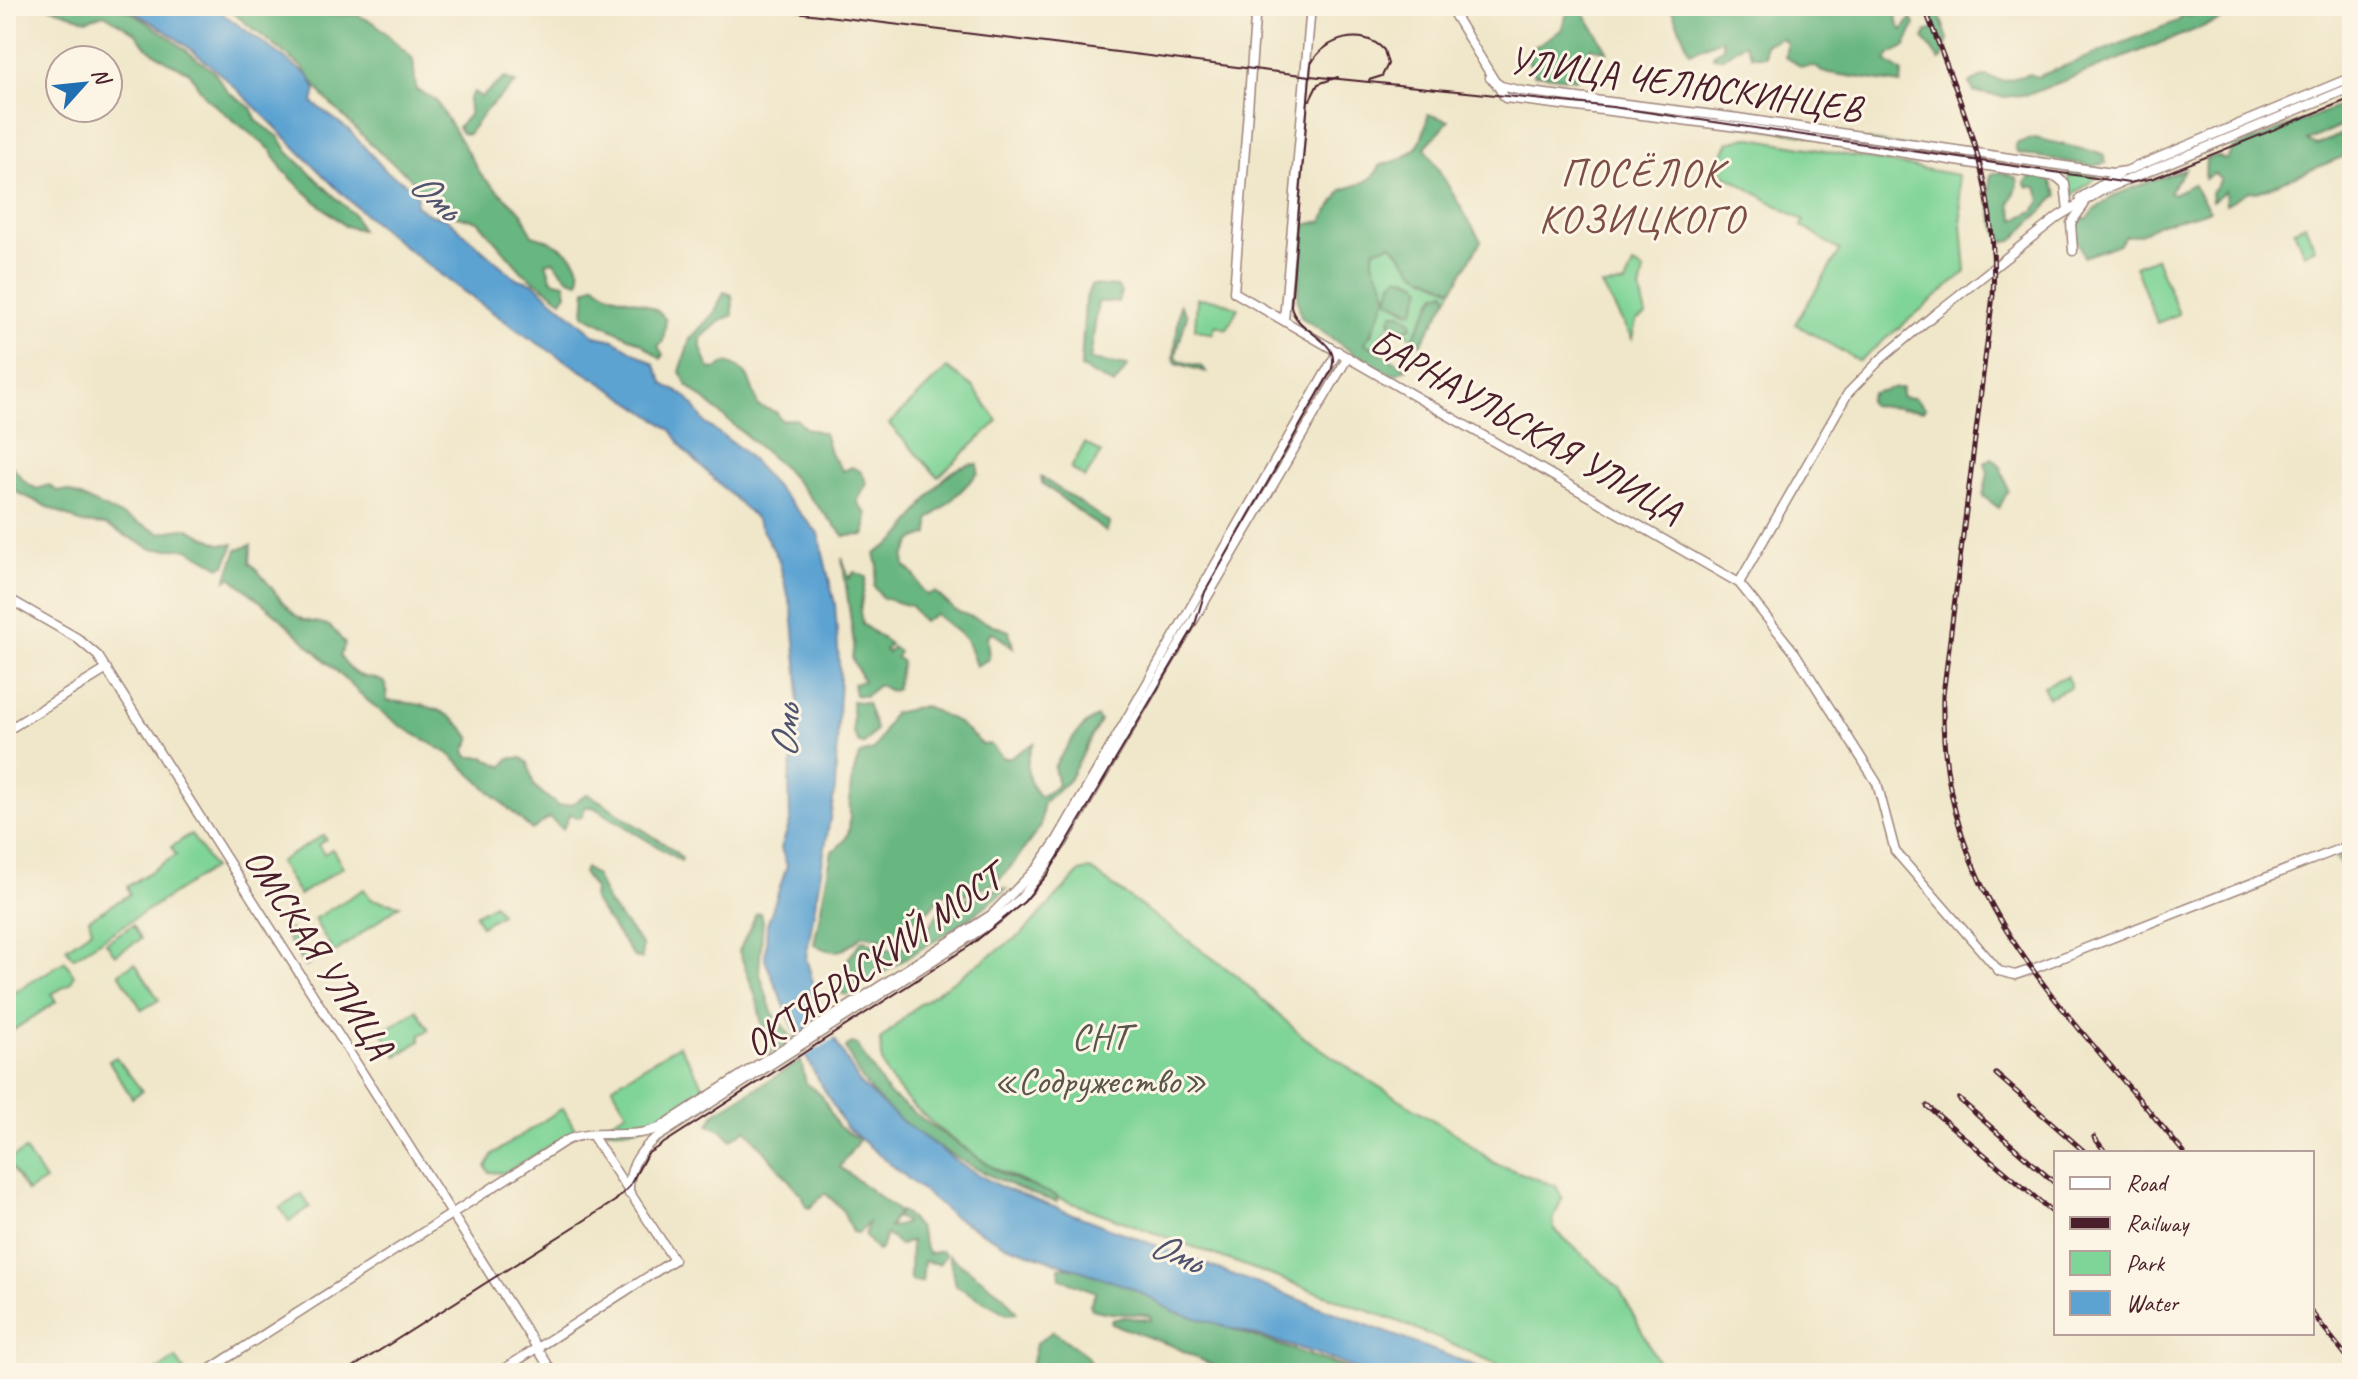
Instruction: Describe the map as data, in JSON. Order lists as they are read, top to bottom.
{
  "streets": {
    "main road": [
      "УЛИЦА ЧЕЛЮСКИНЦЕВ",
      "БАРНАУЛЬСКАЯ УЛИЦА",
      "ОМСКАЯ УЛИЦА",
      "ОКТЯБРЬСКИЙ МОСТ"
    ]
  },
  "districts": ["ПОСЁЛОК КОЗИЦКОГО"],
  "water": ["Омь"],
  "parks": ["СНТ «Содружество»"],
  "legend": [
    "Road",
    "Railway",
    "Park",
    "Water"
  ],
  "north": "top right"
}
